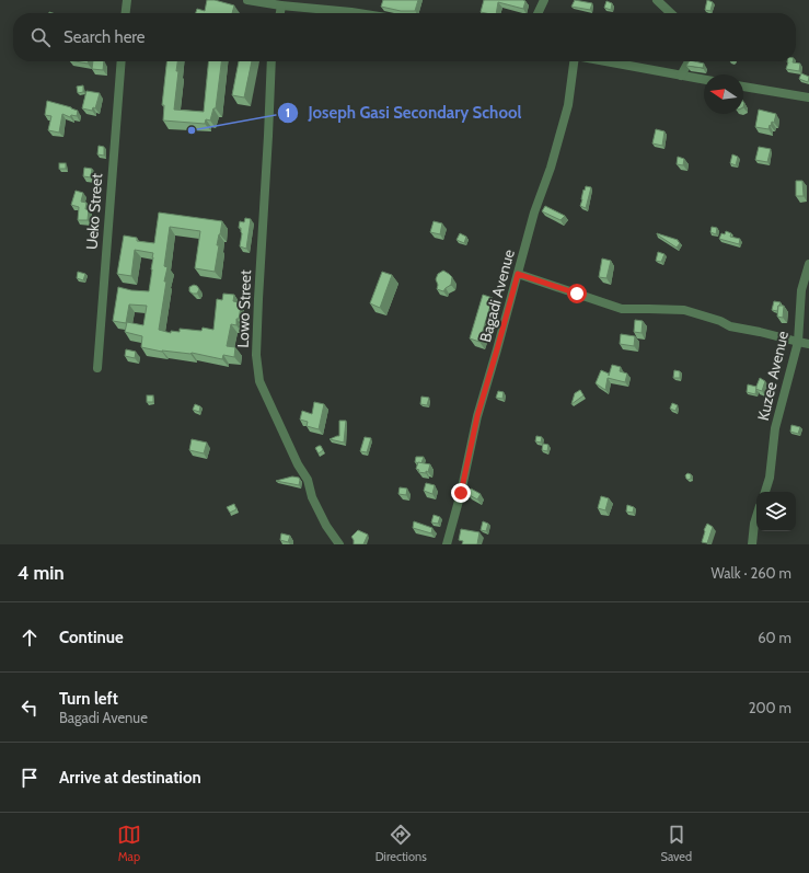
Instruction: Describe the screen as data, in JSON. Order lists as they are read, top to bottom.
{
  "streets": {
    "street": [
      "Ueko Street",
      "Bagadi Avenue",
      "Lowo Street",
      "Kuzee Avenue"
    ]
  },
  "places": ["Joseph Gasi Secondary School"],
  "north": "left",
  "page": {
    "search": "Search here",
    "heading": ["4 min", "Walk · 260 m"],
    "list": [
      ["Continue", "60 m"],
      ["Turn left", "Bagadi Avenue", "200 m"],
      "Arrive at destination"
    ],
    "nav": ["Map", "Directions", "Saved"]
  }
}
